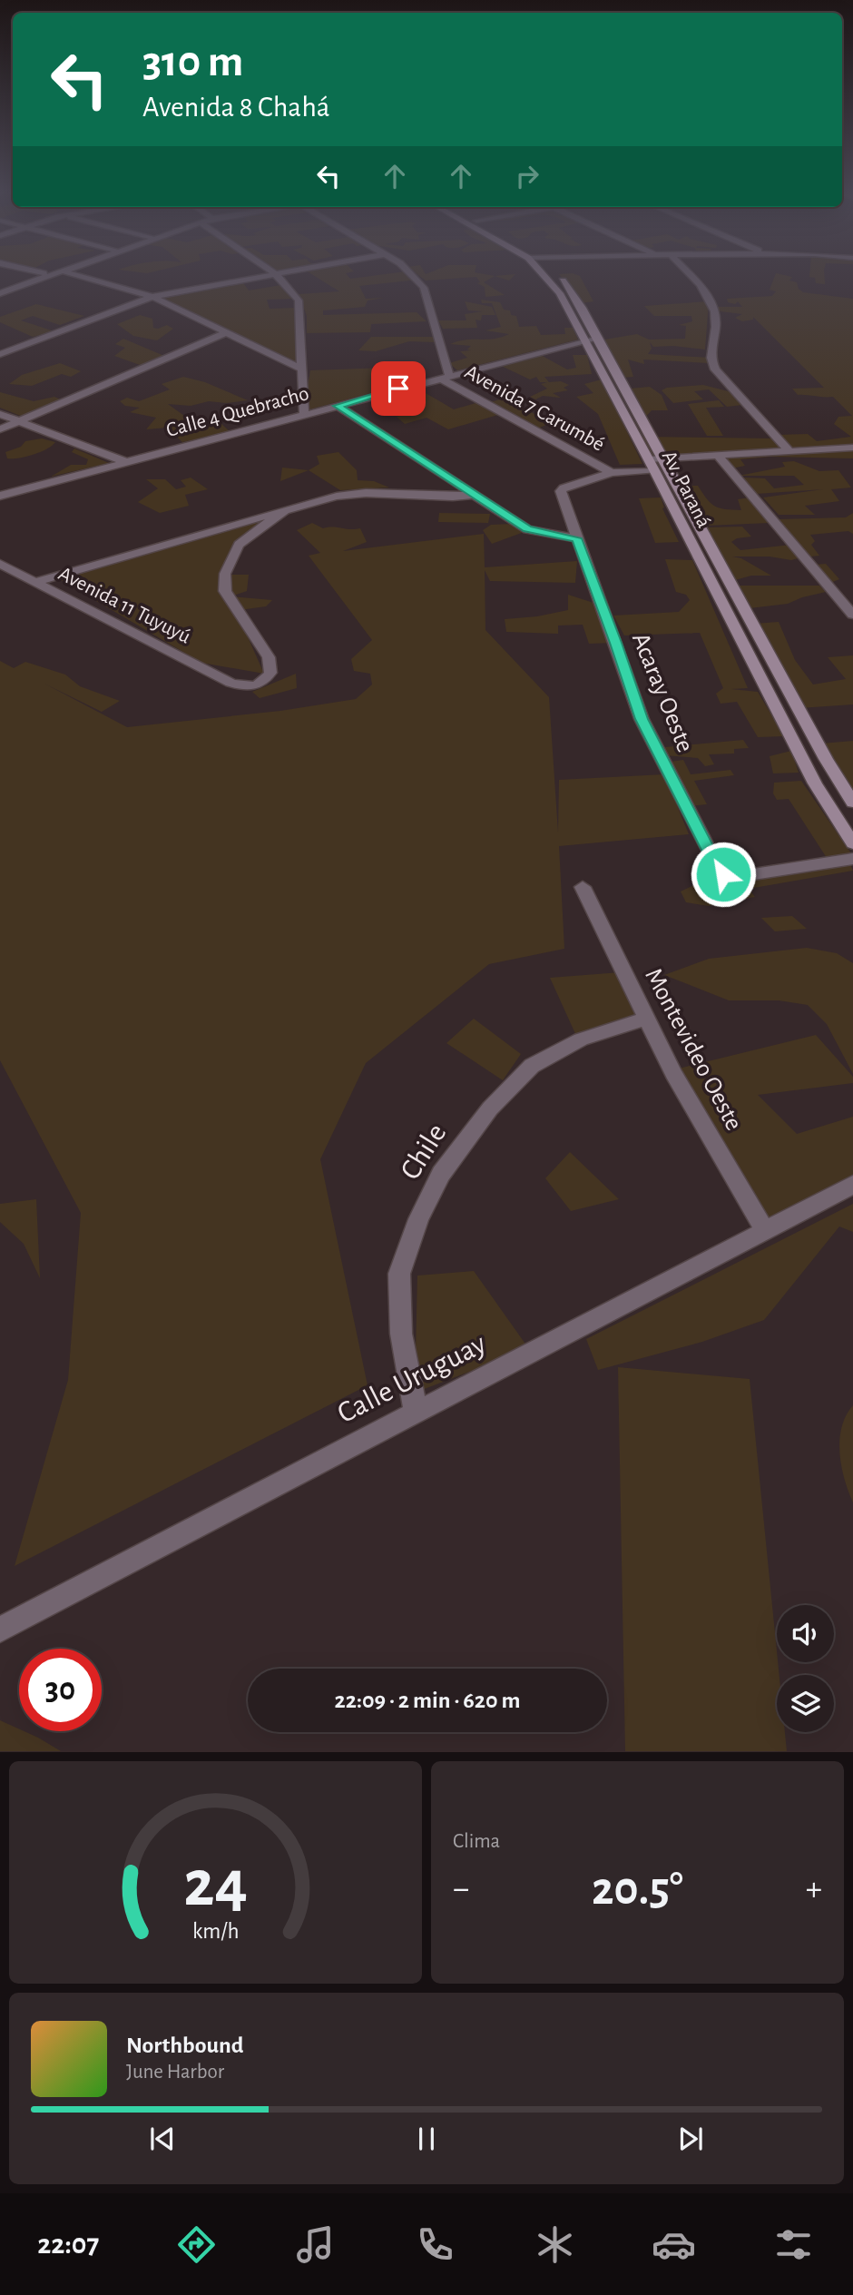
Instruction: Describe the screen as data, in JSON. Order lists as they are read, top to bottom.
{
  "streets": {
    "street": [
      "Avenida 7 Carumbé",
      "Calle 4 Quebracho",
      "Av. Paraná",
      "Avenida 11 Tuyuyú",
      "Acaray Oeste",
      "Montevideo Oeste",
      "Chile",
      "Calle Uruguay"
    ]
  },
  "crossings": [
    ["Avenida 7 Carumbé", "Calle 4 Quebracho"],
    ["Avenida 7 Carumbé", "Acaray Oeste"],
    ["Calle 4 Quebracho", "Av. Paraná"],
    ["Av. Paraná", "Acaray Oeste"],
    ["Montevideo Oeste", "Chile"],
    ["Montevideo Oeste", "Calle Uruguay"],
    ["Chile", "Calle Uruguay"]
  ],
  "page": {
    "turn": ["310 m", "Avenida 8 Chahá"],
    "limit": "30",
    "trip": "22:09 · 2 min · 620 m",
    "tile": "Clima",
    "heat": ["−", "20.5°", "+"],
    "song": ["Northbound", "June Harbor"],
    "tabs": "22:07",
    "gauge": ["24", "km/h"]
  }
}
